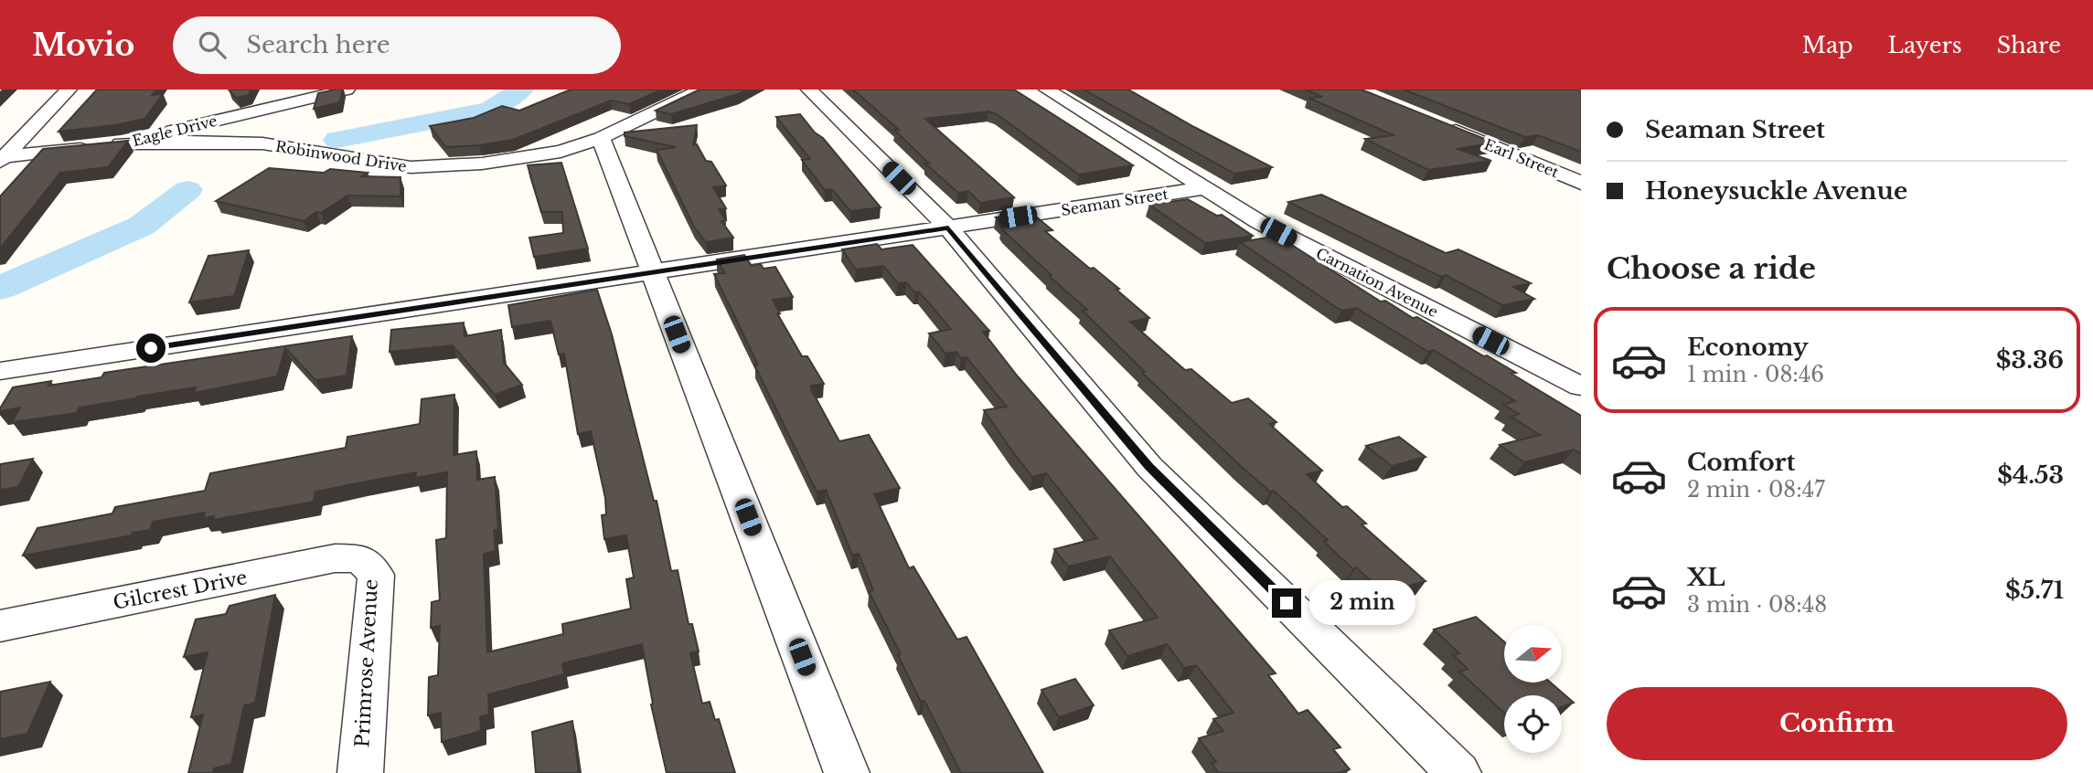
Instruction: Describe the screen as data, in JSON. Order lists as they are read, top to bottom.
{
  "streets": {
    "street": [
      "Eagle Drive",
      "Robinwood Drive",
      "Earl Street",
      "Seaman Street",
      "Carnation Avenue",
      "Gilcrest Drive",
      "Primrose Avenue"
    ]
  },
  "crossings": [
    ["Eagle Drive", "Robinwood Drive"],
    ["Seaman Street", "Carnation Avenue"],
    ["Gilcrest Drive", "Primrose Avenue"]
  ],
  "north": "right",
  "page": {
    "header": "Movio",
    "search": "Search here",
    "nav": ["Map", "Layers", "Share"],
    "banner": ["Seaman Street", "Honeysuckle Avenue"],
    "heading": "Choose a ride",
    "list": [
      {
        "name": "Economy",
        "note": "1 min · 08:46",
        "value": "$3.36"
      },
      {
        "name": "Comfort",
        "note": "2 min · 08:47",
        "value": "$4.53"
      },
      {
        "name": "XL",
        "note": "3 min · 08:48",
        "value": "$5.71"
      }
    ],
    "bubble": "2 min",
    "buttons": "Confirm"
  }
}
